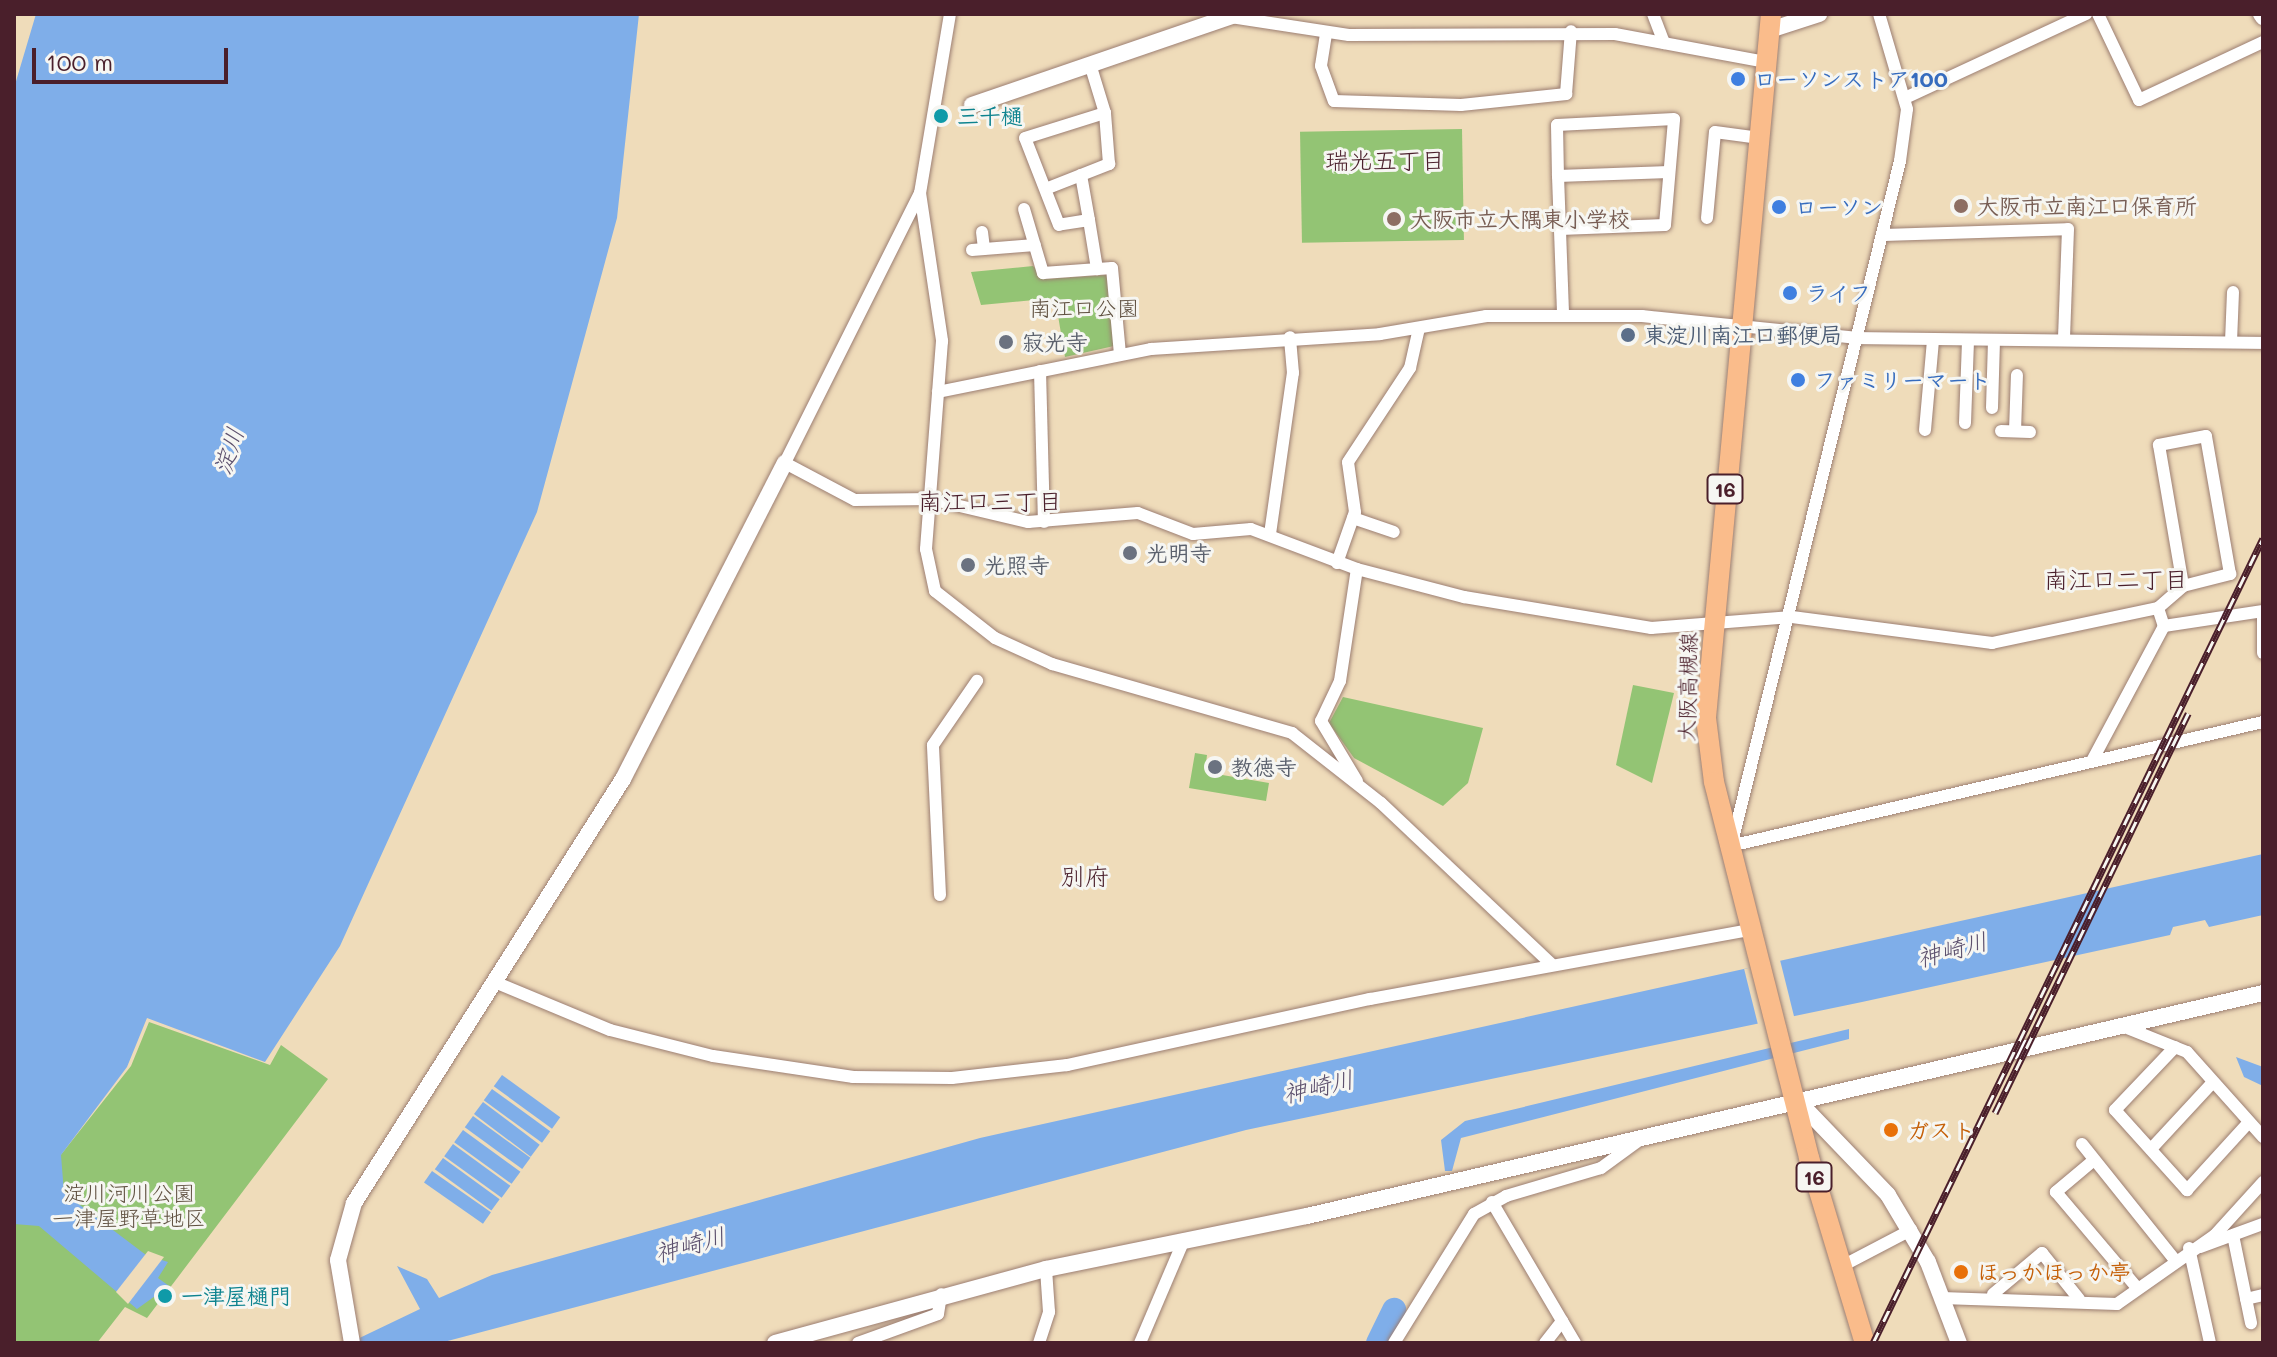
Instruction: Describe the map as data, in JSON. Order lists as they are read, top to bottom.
{
  "streets": {
    "main road": ["16", "大阪高槻線"]
  },
  "districts": [
    "瑞光五丁目",
    "南江口三丁目",
    "南江口二丁目",
    "別府"
  ],
  "water": ["淀川", "神崎川"],
  "parks": ["南江口公園", "淀川河川公園 一津屋野草地区"],
  "places": [
    "ローソンストア100",
    "三千樋",
    "大阪市立南江口保育所",
    "ローソン",
    "大阪市立大隅東小学校",
    "ライフ",
    "東淀川南江口郵便局",
    "寂光寺",
    "ファミリーマート",
    "光明寺",
    "光照寺",
    "教徳寺",
    "ガスト",
    "ほっかほっか亭",
    "一津屋樋門"
  ],
  "scale_bar": "100 m"
}
